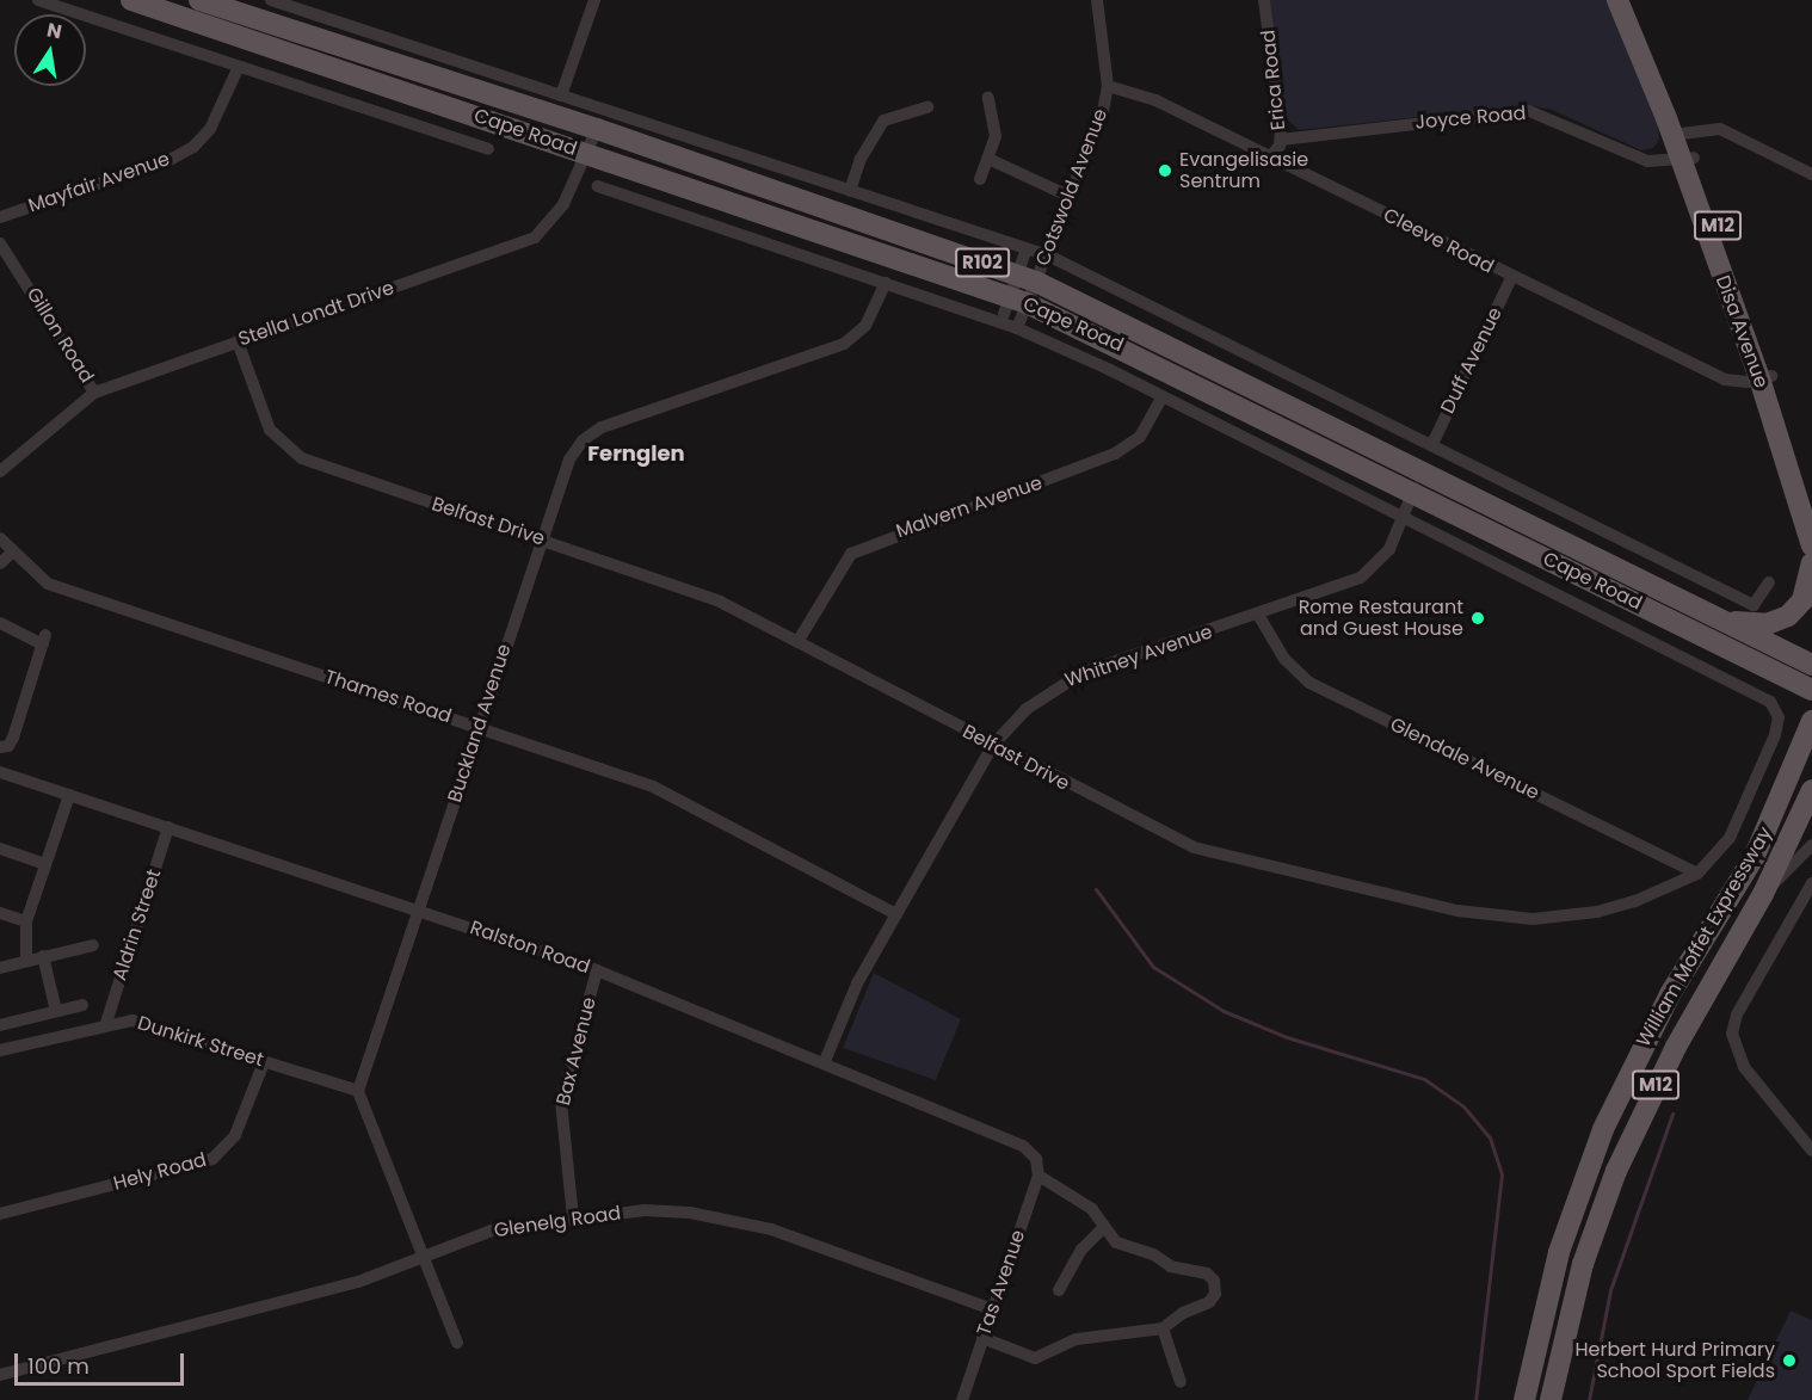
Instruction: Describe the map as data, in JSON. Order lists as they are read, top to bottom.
{
  "streets": {
    "main road": [
      "Cape Road",
      "M12",
      "R102",
      "Disa Avenue",
      "William Moffet Expressway"
    ],
    "street": [
      "Erica Road",
      "Joyce Road",
      "Mayfair Avenue",
      "Cotswold Avenue",
      "Cleeve Road",
      "Stella Londt Drive",
      "Gillon Road",
      "Duff Avenue",
      "Malvern Avenue",
      "Belfast Drive",
      "Whitney Avenue",
      "Thames Road",
      "Buckland Avenue",
      "Glendale Avenue",
      "Aldrin Street",
      "Ralston Road",
      "Dunkirk Street",
      "Bax Avenue",
      "Hely Road",
      "Glenelg Road",
      "Tas Avenue"
    ]
  },
  "crossings": [
    ["Erica Road", "Joyce Road"],
    ["Erica Road", "Cleeve Road"],
    ["Joyce Road", "Disa Avenue"],
    ["Cape Road", "Mayfair Avenue"],
    ["Cape Road", "Cotswold Avenue"],
    ["Cape Road", "Stella Londt Drive"],
    ["Cape Road", "Malvern Avenue"],
    ["Cape Road", "Belfast Drive"],
    ["Cape Road", "Whitney Avenue"],
    ["Cape Road", "Buckland Avenue"],
    ["Cotswold Avenue", "Cleeve Road"],
    ["Cleeve Road", "Disa Avenue"],
    ["Cleeve Road", "Duff Avenue"],
    ["Stella Londt Drive", "Gillon Road"],
    ["Stella Londt Drive", "Belfast Drive"],
    ["Malvern Avenue", "Belfast Drive"],
    ["Belfast Drive", "Whitney Avenue"],
    ["Belfast Drive", "Buckland Avenue"],
    ["Belfast Drive", "Glendale Avenue"],
    ["Whitney Avenue", "Thames Road"],
    ["Whitney Avenue", "Glendale Avenue"],
    ["Whitney Avenue", "Ralston Road"],
    ["Thames Road", "Buckland Avenue"],
    ["Buckland Avenue", "Ralston Road"],
    ["Buckland Avenue", "Dunkirk Street"],
    ["Aldrin Street", "Ralston Road"],
    ["Aldrin Street", "Dunkirk Street"],
    ["Ralston Road", "Bax Avenue"],
    ["Ralston Road", "Tas Avenue"],
    ["Dunkirk Street", "Hely Road"],
    ["Bax Avenue", "Glenelg Road"],
    ["Glenelg Road", "Tas Avenue"]
  ],
  "districts": ["Fernglen"],
  "places": ["Evangelisasie Sentrum", "Rome Restaurant and Guest House", "Herbert Hurd Primary School Sport Fields"],
  "scale_bar": "100 m",
  "north": "top"
}
